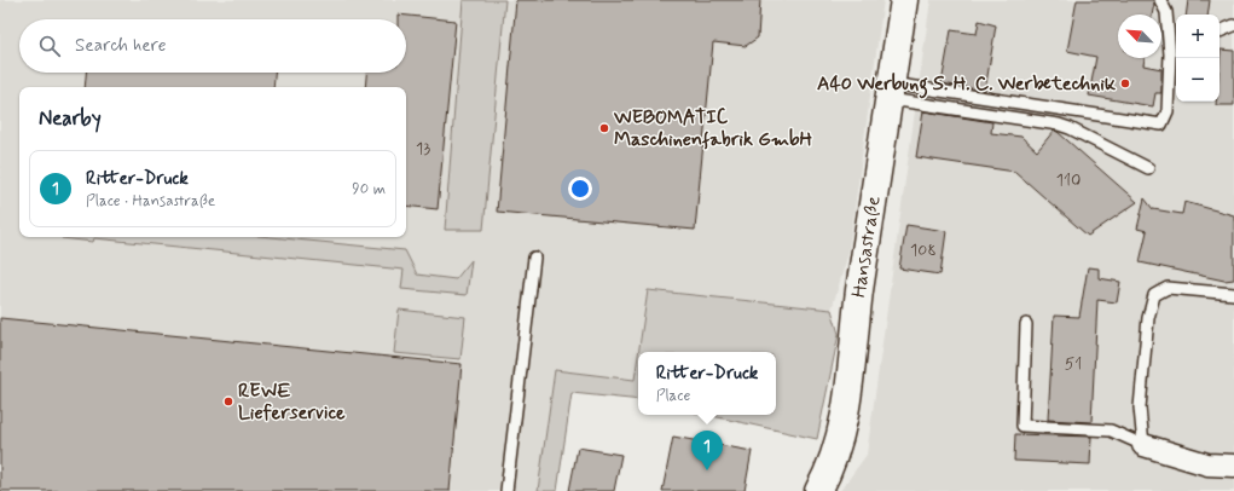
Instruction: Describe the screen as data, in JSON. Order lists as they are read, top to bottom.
{
  "streets": {
    "street": ["Hansastraße"]
  },
  "places": ["A40 Werbung S. H. C. Werbetechnik", "WEBOMATIC Maschinenfabrik GmbH", "REWE Lieferservice"],
  "house_numbers": [
    "13",
    "110",
    "108",
    "51"
  ],
  "north": "top left",
  "page": {
    "map_buttons": ["+", "−"],
    "search": "Search here",
    "heading": "Nearby",
    "list": [
      {
        "mark": "1",
        "name": "Ritter-Druck",
        "note": "Place · Hansastraße",
        "value": "90 m"
      }
    ],
    "popup": ["Ritter-Druck", "Place"],
    "pins": "1"
  }
}
